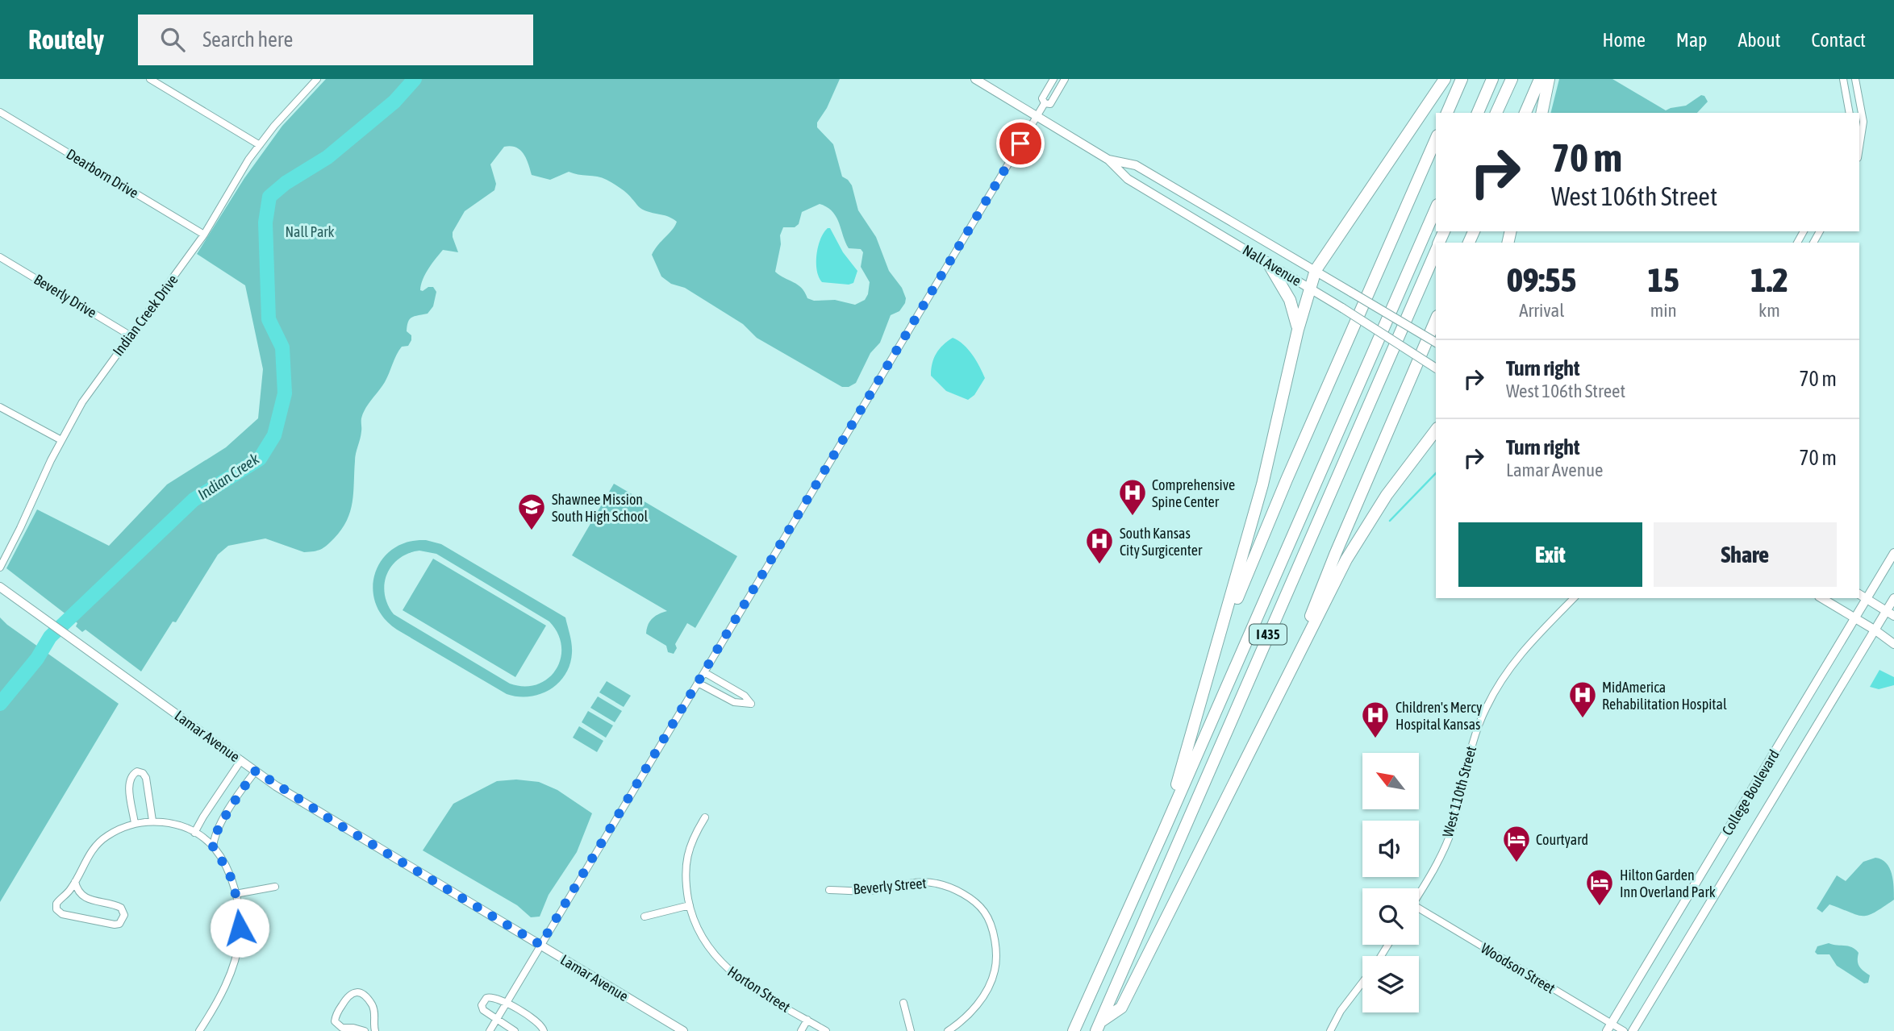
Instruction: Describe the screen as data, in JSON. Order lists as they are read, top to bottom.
{
  "streets": {
    "highway": ["I 435"],
    "main road": ["Nall Avenue", "Lamar Avenue", "College Boulevard"],
    "street": [
      "Dearborn Drive",
      "Beverly Drive",
      "Indian Creek Drive",
      "West 110th Street",
      "Beverly Street",
      "Woodson Street",
      "Horton Street"
    ]
  },
  "crossings": [
    ["Dearborn Drive", "Indian Creek Drive"],
    ["Beverly Drive", "Indian Creek Drive"],
    ["College Boulevard", "Woodson Street"]
  ],
  "water": ["Indian Creek"],
  "parks": ["Nall Park"],
  "places": {
    "hospital": [
      "Comprehensive Spine Center",
      "South Kansas City Surgicenter",
      "MidAmerica Rehabilitation Hospital",
      "Children's Mercy Hospital Kansas"
    ],
    "school or university": ["Shawnee Mission South High School"],
    "hotel": ["Courtyard", "Hilton Garden Inn Overland Park"]
  },
  "north": "top left",
  "page": {
    "header": "Routely",
    "search": "Search here",
    "nav": [
      "Home",
      "Map",
      "About",
      "Contact"
    ],
    "turn": ["70 m", "West 106th Street"],
    "eta": [
      "09:55",
      "Arrival",
      "15",
      "min",
      "1.2",
      "km"
    ],
    "list": [
      {
        "name": "Turn right",
        "note": "West 106th Street",
        "value": "70 m"
      },
      {
        "name": "Turn right",
        "note": "Lamar Avenue",
        "value": "70 m"
      }
    ],
    "buttons": ["Exit", "Share"]
  }
}
